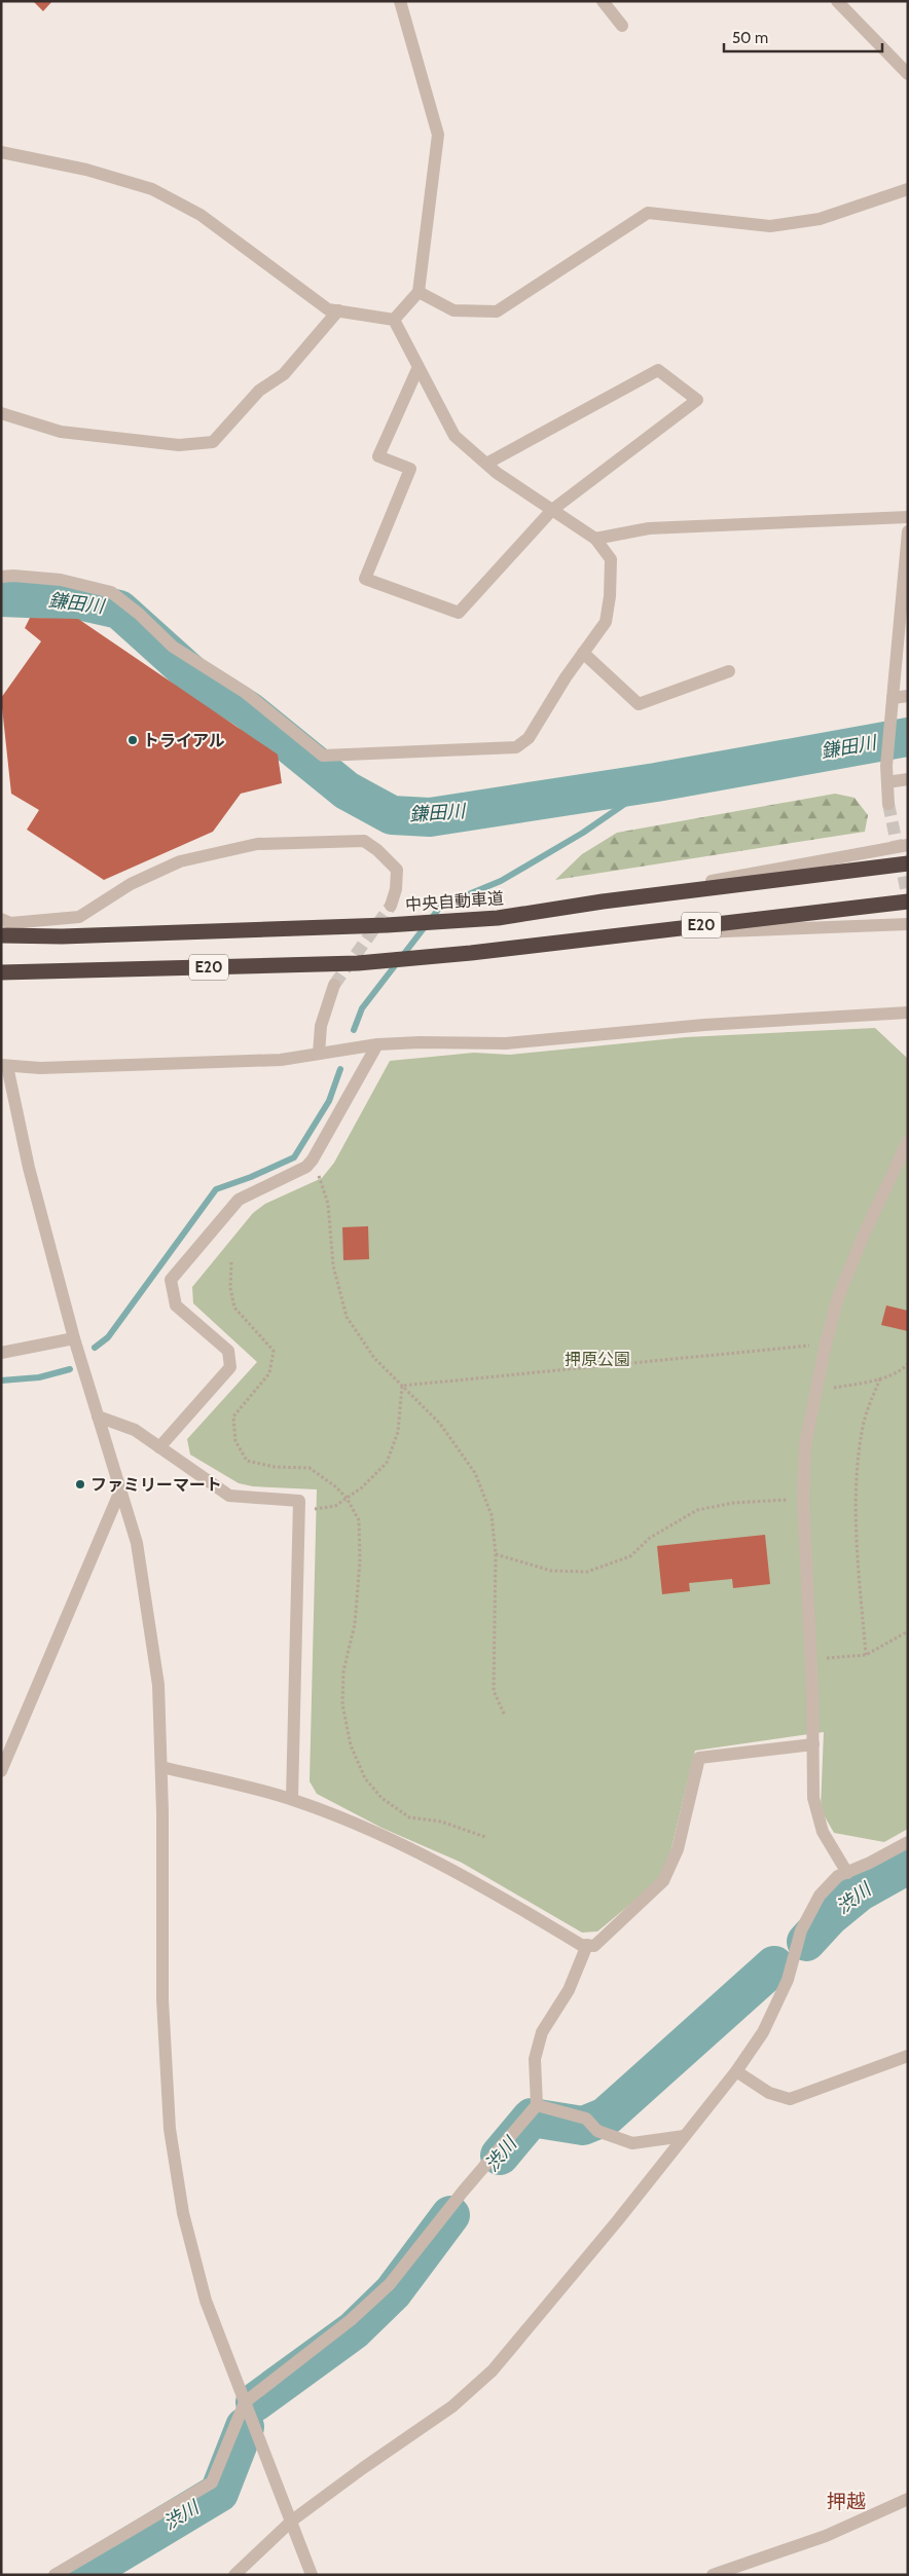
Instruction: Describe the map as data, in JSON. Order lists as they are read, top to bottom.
{
  "streets": {
    "highway": ["中央自動車道", "E20"]
  },
  "districts": ["押越"],
  "water": ["鎌田川", "渋川"],
  "parks": ["押原公園"],
  "places": ["トライアル", "ファミリーマート"],
  "scale_bar": "50 m"
}
